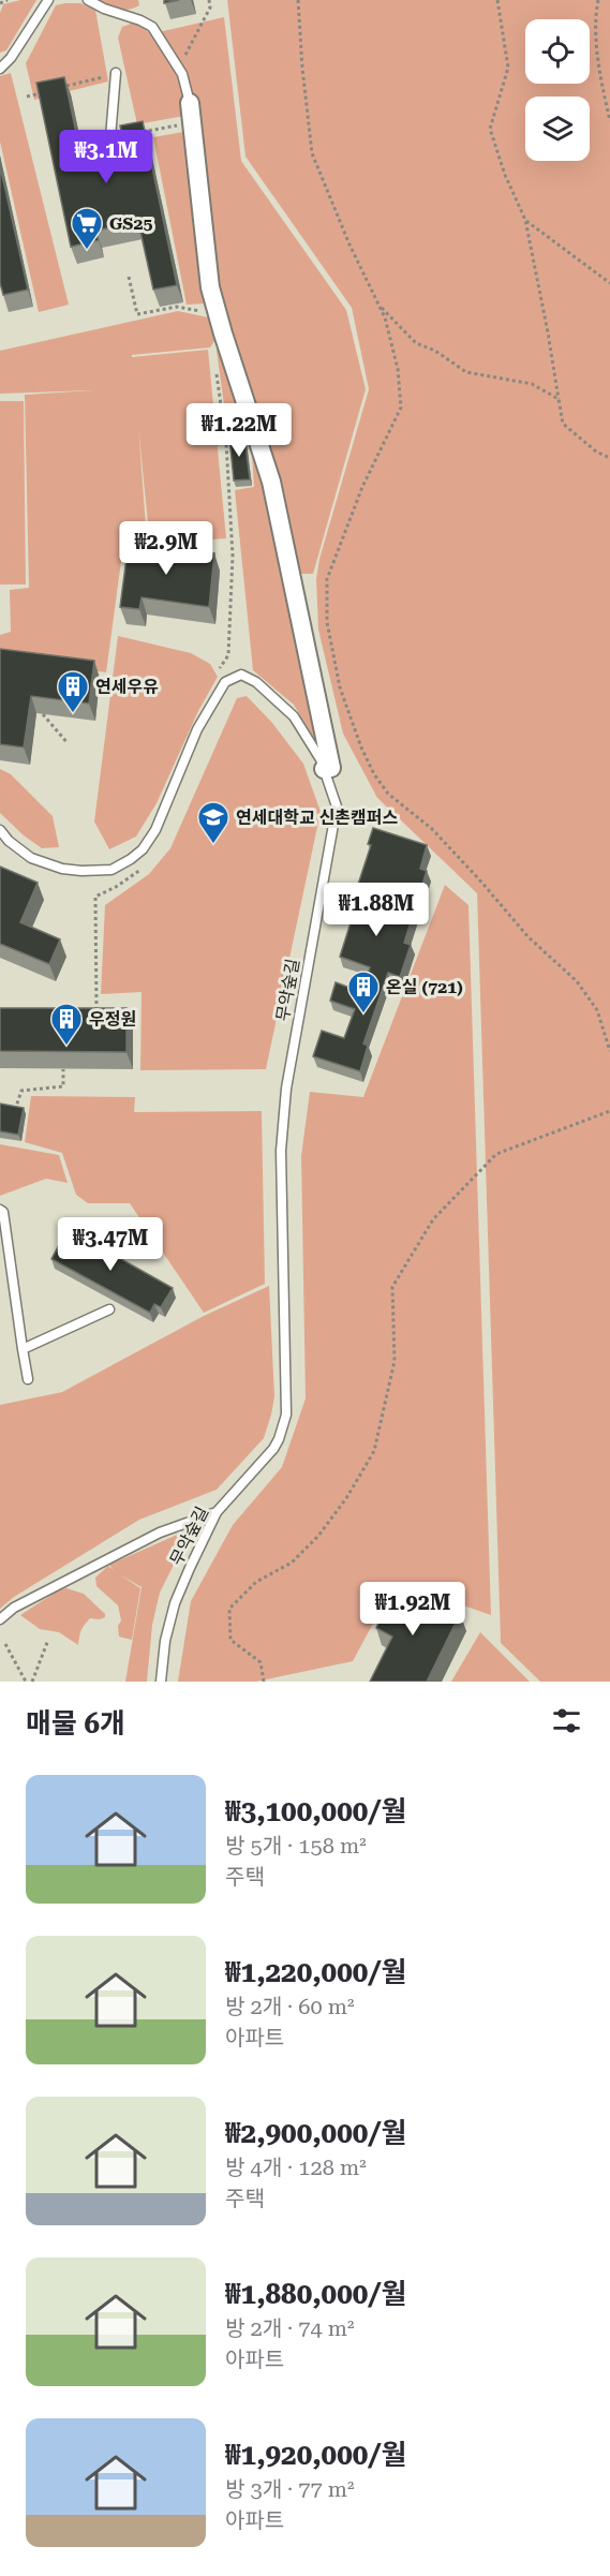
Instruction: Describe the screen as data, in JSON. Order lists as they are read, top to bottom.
{
  "streets": {
    "lane": ["무악숲길"]
  },
  "places": {
    "supermarket": ["GS25"],
    "building": ["연세우유", "온실 (721)", "우정원"],
    "school or university": ["연세대학교 신촌캠퍼스"]
  },
  "page": {
    "price": [
      "₩3.1M",
      "₩1.22M",
      "₩2.9M",
      "₩1.88M",
      "₩3.47M",
      "₩1.92M"
    ],
    "heading": "매물 6개",
    "list": [
      {
        "name": "₩3,100,000/월",
        "note": "방 5개 · 158 m² · 주택"
      },
      {
        "name": "₩1,220,000/월",
        "note": "방 2개 · 60 m² · 아파트"
      },
      {
        "name": "₩2,900,000/월",
        "note": "방 4개 · 128 m² · 주택"
      },
      {
        "name": "₩1,880,000/월",
        "note": "방 2개 · 74 m² · 아파트"
      },
      {
        "name": "₩1,920,000/월",
        "note": "방 3개 · 77 m² · 아파트"
      }
    ]
  }
}
